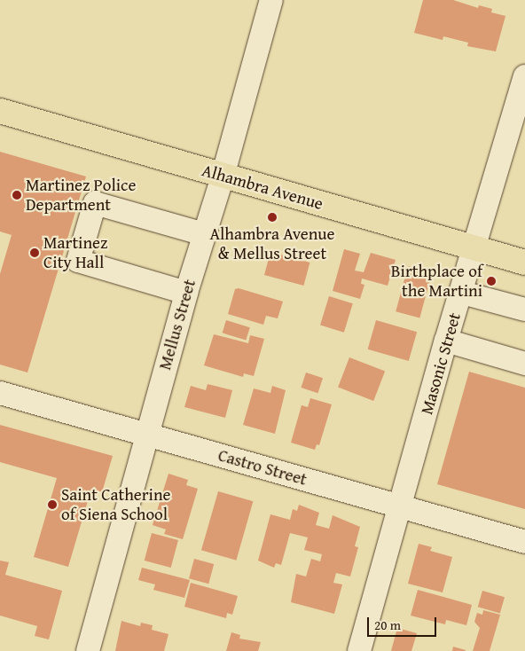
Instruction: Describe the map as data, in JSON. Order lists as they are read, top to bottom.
{
  "streets": {
    "main road": ["Alhambra Avenue"],
    "street": ["Mellus Street", "Masonic Street", "Castro Street"]
  },
  "crossings": [
    ["Alhambra Avenue", "Mellus Street"],
    ["Alhambra Avenue", "Masonic Street"],
    ["Mellus Street", "Castro Street"],
    ["Masonic Street", "Castro Street"]
  ],
  "places": [
    "Martinez Police Department",
    "Alhambra Avenue & Mellus Street",
    "Martinez City Hall",
    "Birthplace of the Martini",
    "Saint Catherine of Siena School"
  ],
  "scale_bar": "20 m"
}
